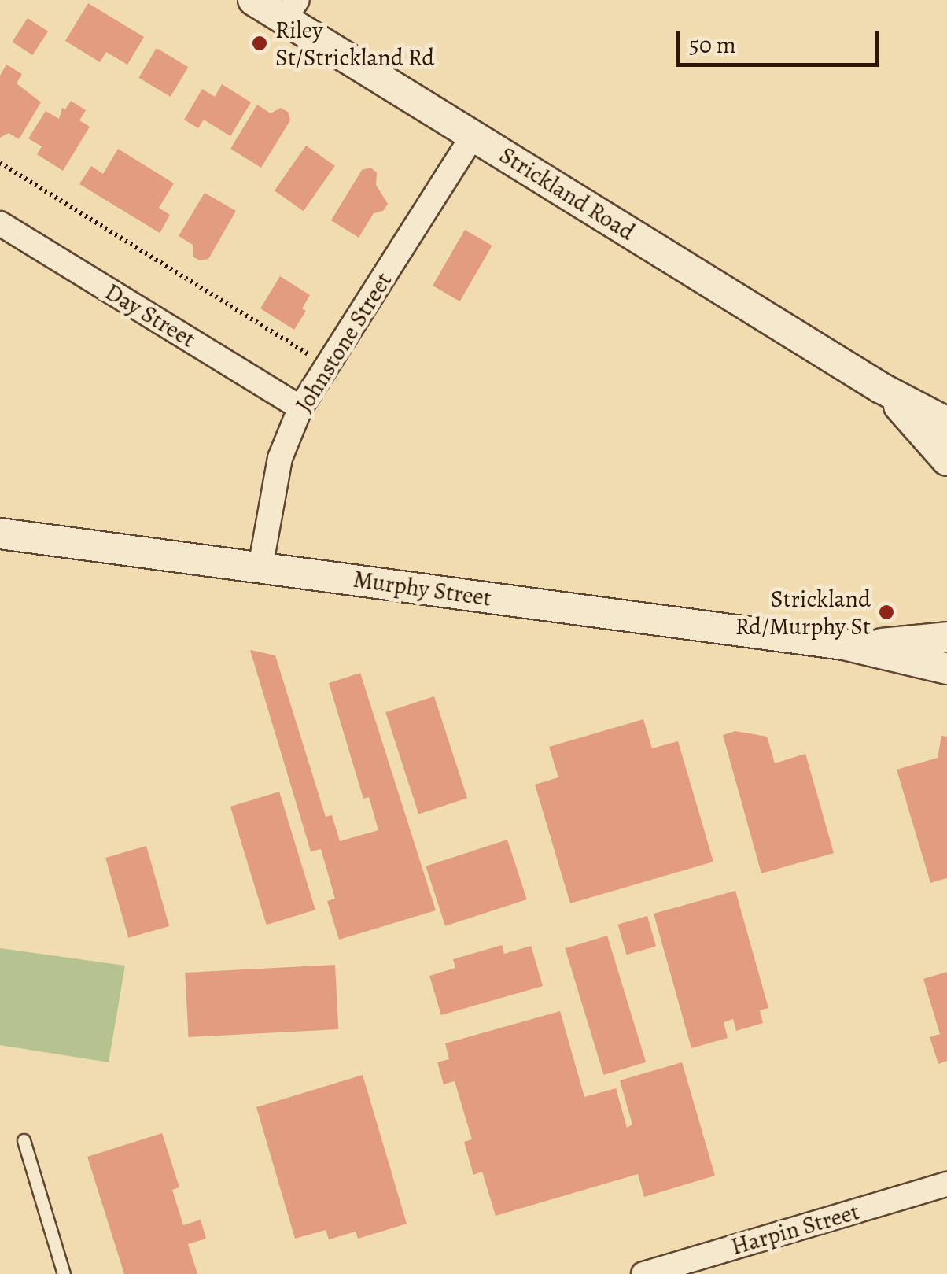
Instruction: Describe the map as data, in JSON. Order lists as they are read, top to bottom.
{
  "streets": {
    "street": [
      "Strickland Road",
      "Day Street",
      "Johnstone Street",
      "Murphy Street",
      "Harpin Street"
    ]
  },
  "crossings": [
    ["Strickland Road", "Johnstone Street"],
    ["Day Street", "Johnstone Street"],
    ["Johnstone Street", "Murphy Street"]
  ],
  "places": ["Riley St/Strickland Rd", "Strickland Rd/Murphy St"],
  "scale_bar": "50 m"
}
